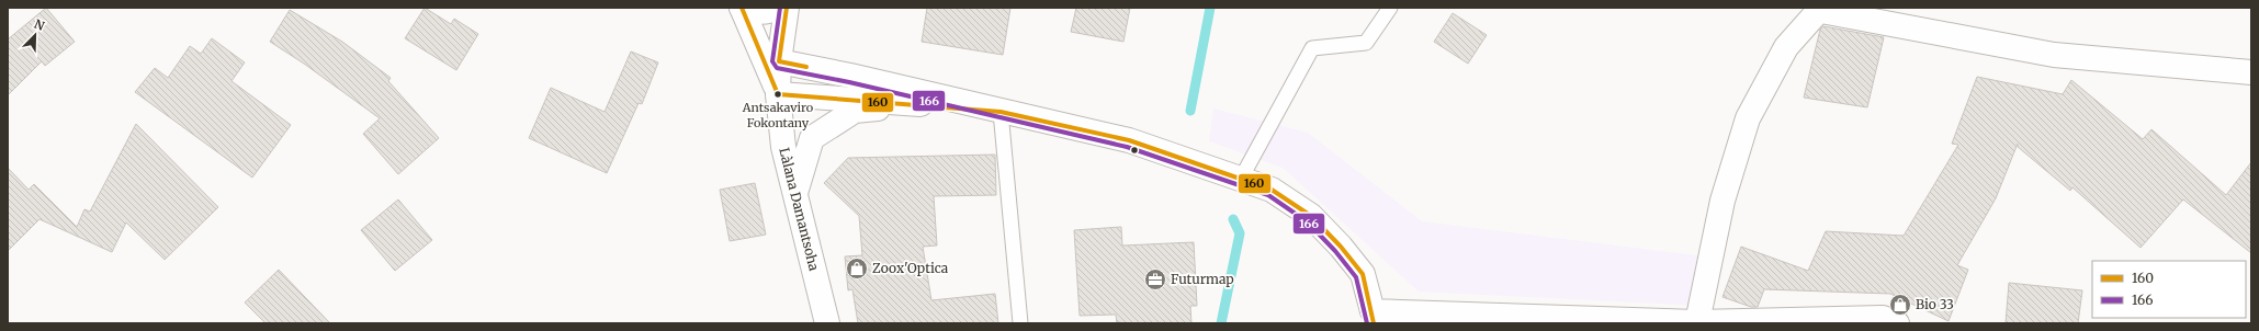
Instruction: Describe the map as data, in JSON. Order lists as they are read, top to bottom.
{
  "streets": {
    "main road": ["Làlana Damantsoha"]
  },
  "places": {
    "other": ["Antsakaviro Fokontany"],
    "shop": ["Zoox'Optica", "Bio 33"],
    "office": ["Futurmap"]
  },
  "lines": ["transit line 160", "transit line 166"],
  "legend": ["160", "166"],
  "north": "top right"
}
